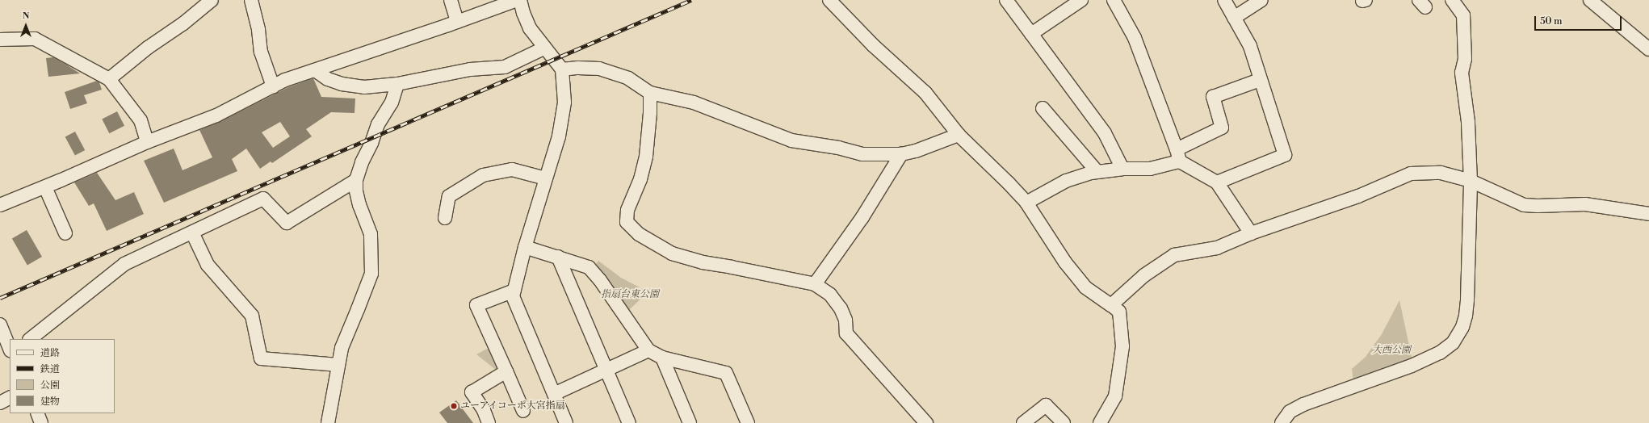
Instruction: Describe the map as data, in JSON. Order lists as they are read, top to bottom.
{
  "parks": ["指扇台東公園", "大西公園"],
  "places": ["ユーアイコーポ大宮指扇"],
  "legend": [
    "道路",
    "鉄道",
    "公園",
    "建物"
  ],
  "scale_bar": "50 m",
  "north": "top"
}
